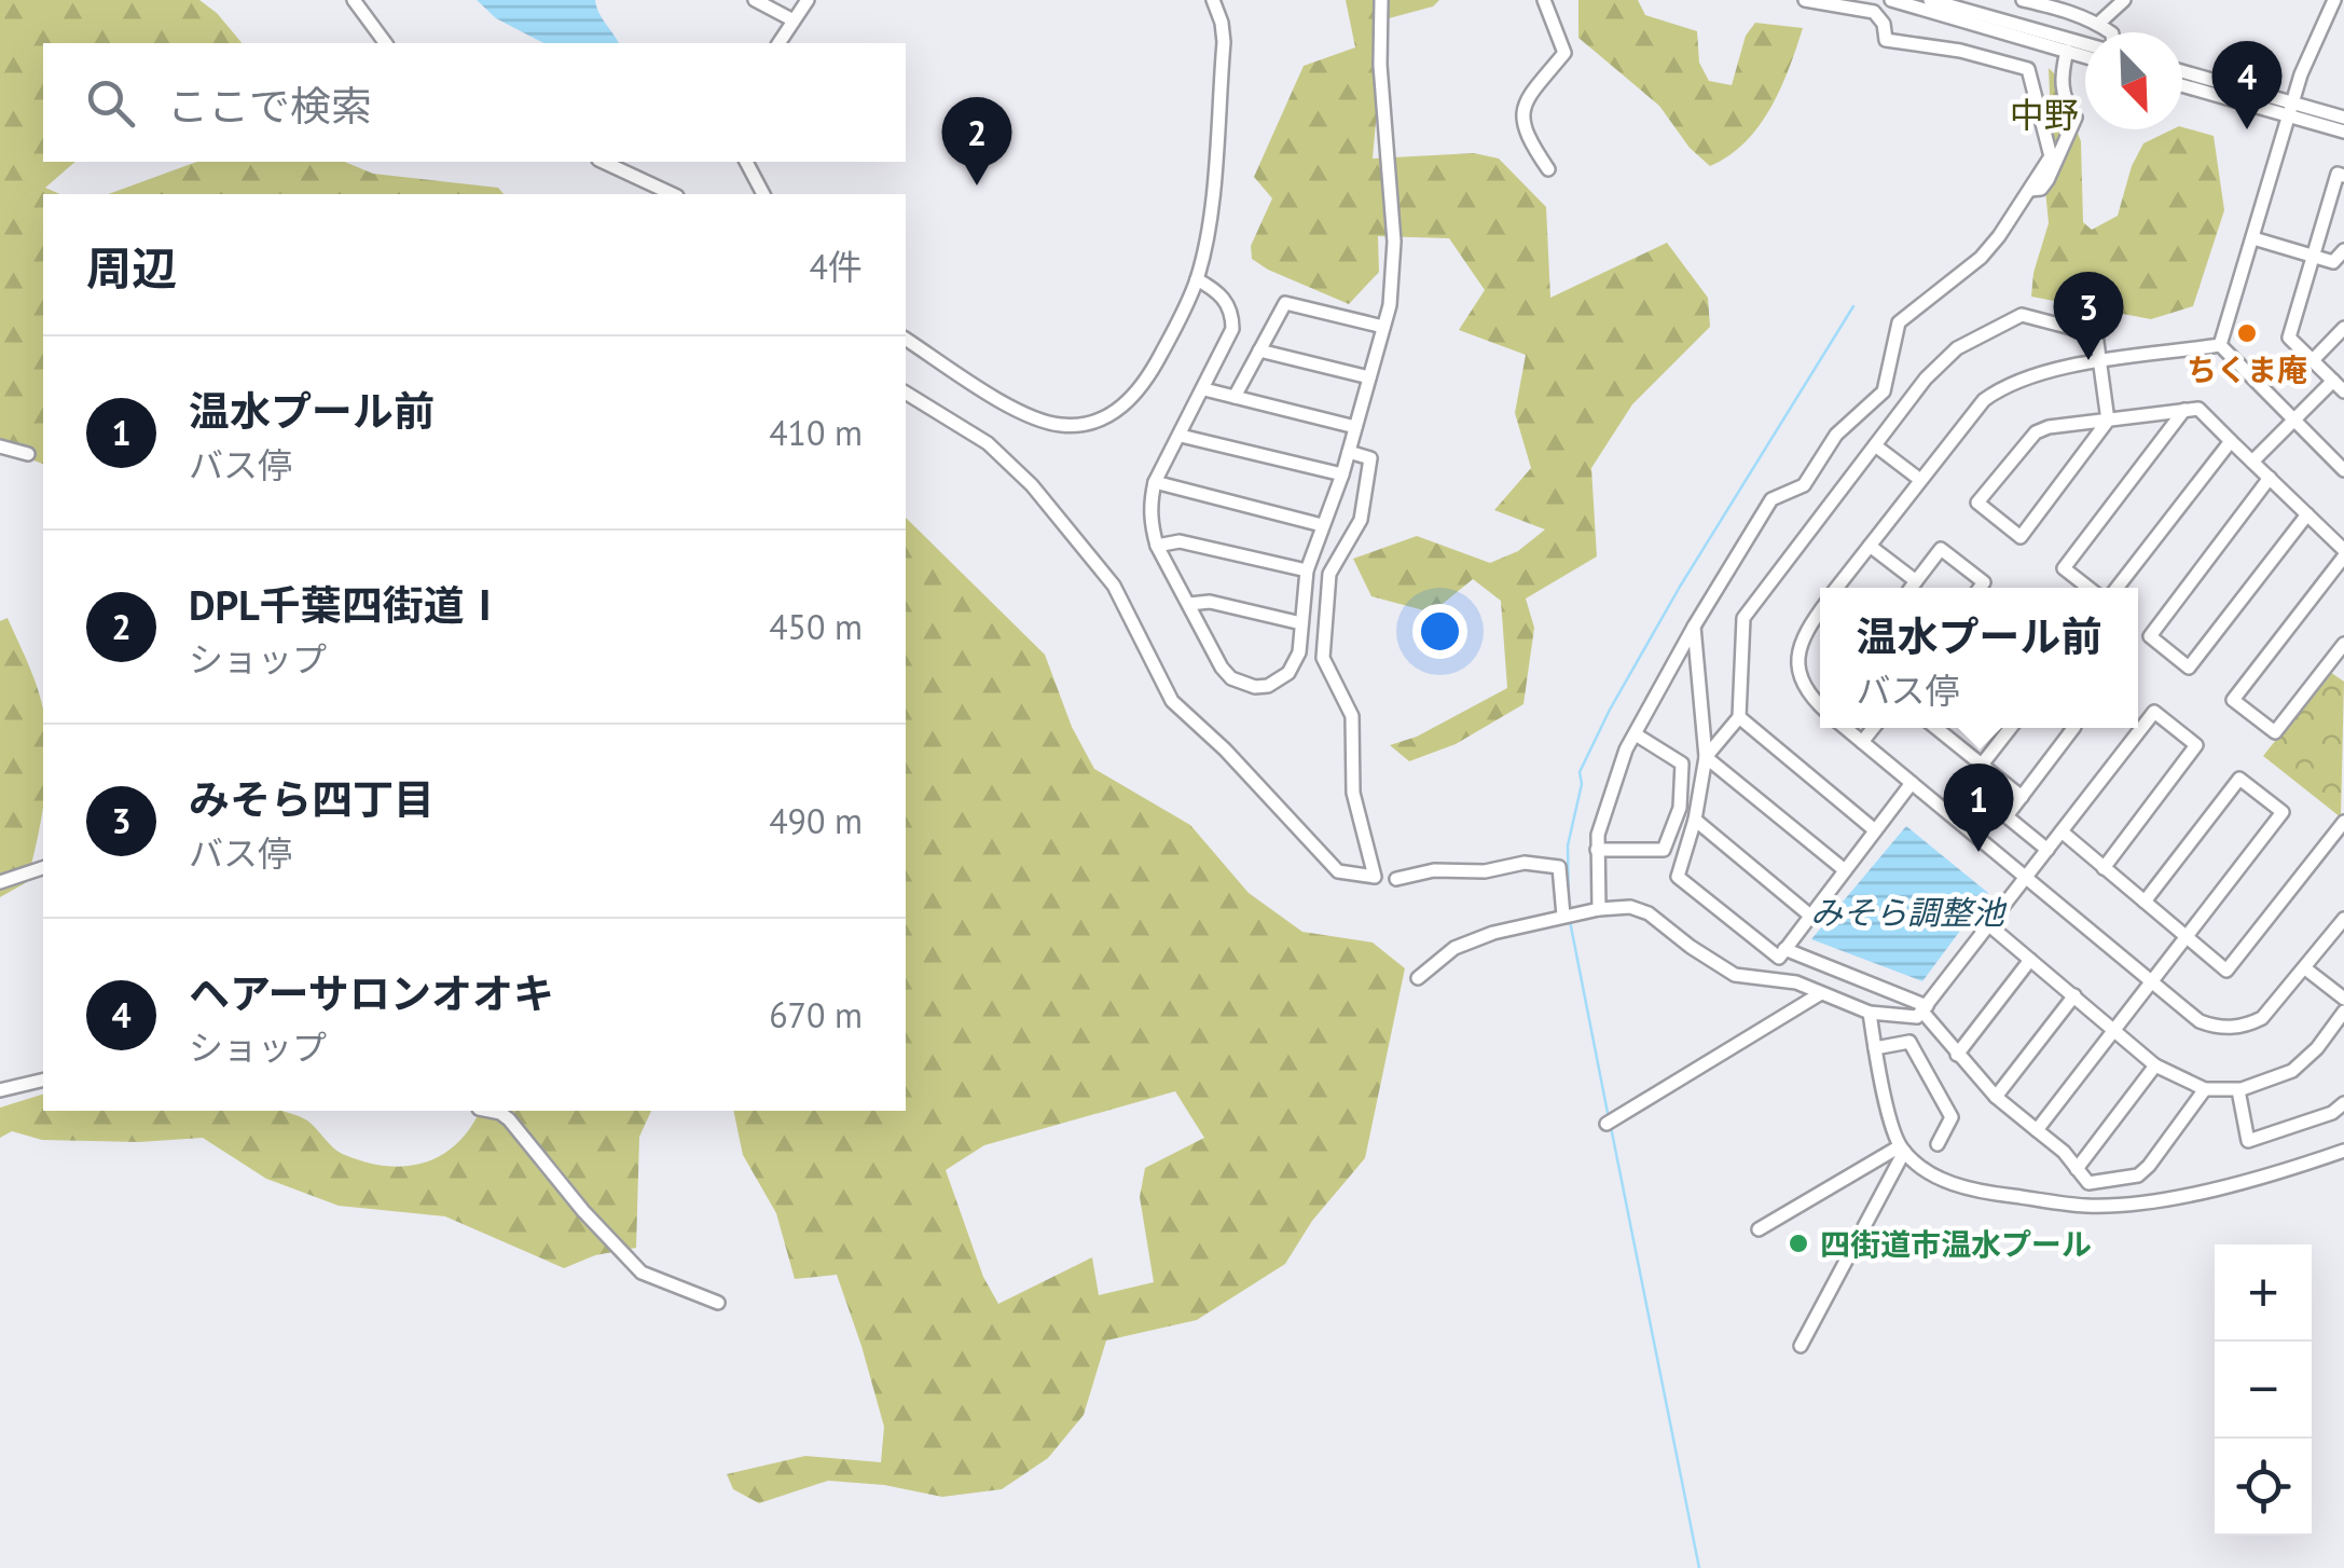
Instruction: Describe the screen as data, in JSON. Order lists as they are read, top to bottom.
{
  "districts": ["中野"],
  "water": ["みそら調整池"],
  "places": ["ちくま庵", "四街道市温水プール"],
  "north": "bottom right",
  "page": {
    "pins": [
      "4",
      "2",
      "3",
      "1"
    ],
    "search": "ここで検索",
    "heading": ["周辺", "4件"],
    "list": [
      {
        "mark": "1",
        "name": "温水プール前",
        "note": "バス停",
        "value": "410 m"
      },
      {
        "mark": "2",
        "name": "DPL千葉四街道Ⅰ",
        "note": "ショップ",
        "value": "450 m"
      },
      {
        "mark": "3",
        "name": "みそら四丁目",
        "note": "バス停",
        "value": "490 m"
      },
      {
        "mark": "4",
        "name": "ヘアーサロンオオキ",
        "note": "ショップ",
        "value": "670 m"
      }
    ],
    "popup": ["温水プール前", "バス停"],
    "map_buttons": ["+", "−"]
  }
}
